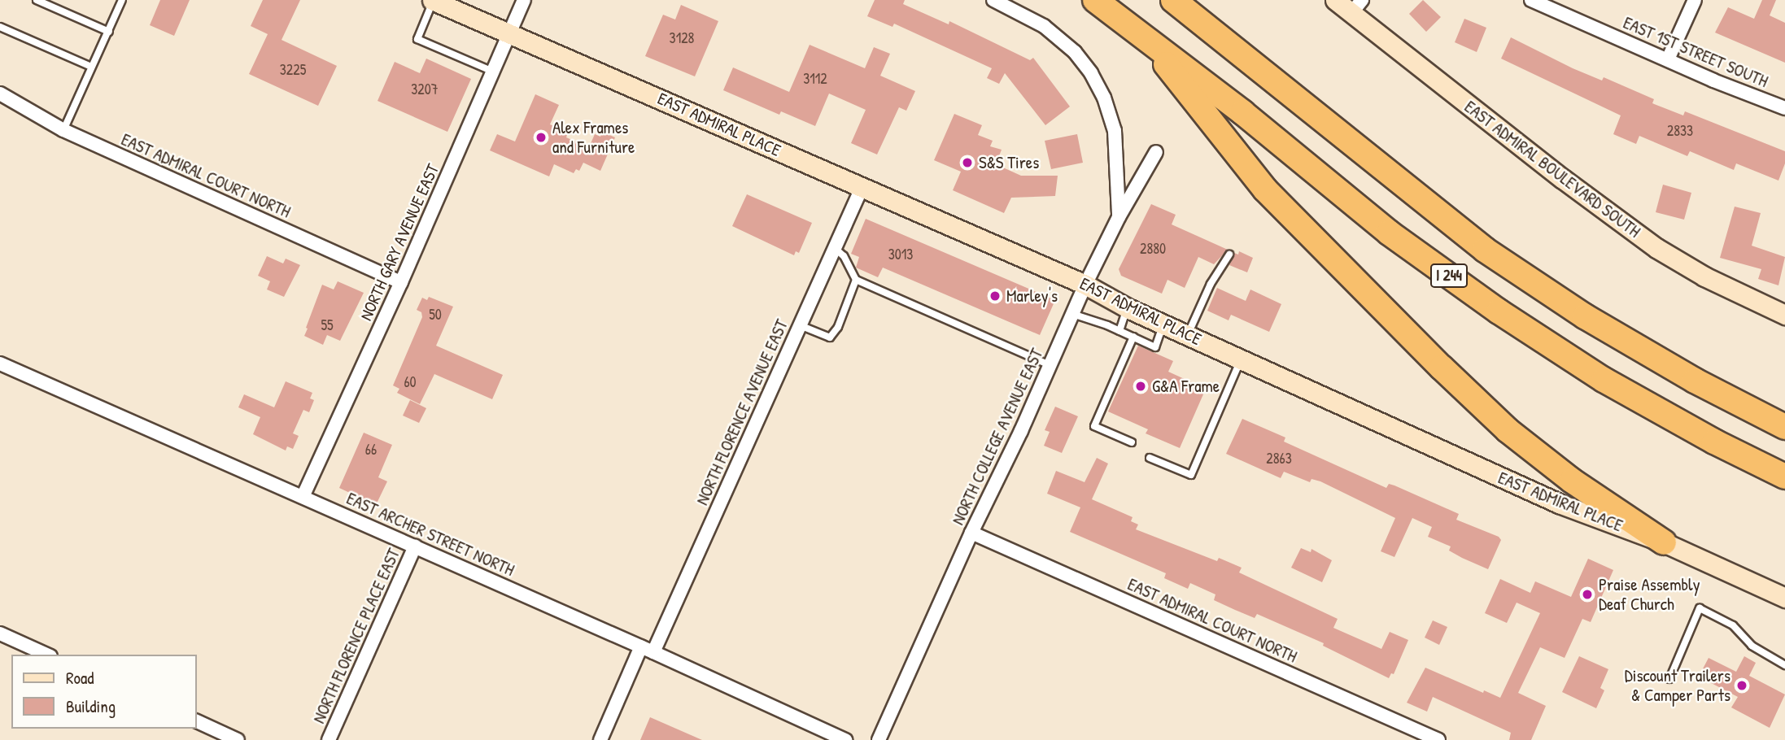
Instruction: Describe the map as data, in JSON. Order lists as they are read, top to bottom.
{
  "streets": {
    "highway": ["I 244"],
    "main road": ["EAST ADMIRAL PLACE", "EAST ADMIRAL BOULEVARD SOUTH"],
    "street": [
      "EAST 1ST STREET SOUTH",
      "EAST ADMIRAL COURT NORTH",
      "NORTH GARY AVENUE EAST",
      "NORTH FLORENCE AVENUE EAST",
      "NORTH COLLEGE AVENUE EAST",
      "EAST ARCHER STREET NORTH",
      "NORTH FLORENCE PLACE EAST"
    ]
  },
  "crossings": [
    ["EAST ADMIRAL PLACE", "NORTH GARY AVENUE EAST"],
    ["EAST ADMIRAL PLACE", "NORTH FLORENCE AVENUE EAST"],
    ["EAST ADMIRAL PLACE", "NORTH COLLEGE AVENUE EAST"],
    ["EAST ADMIRAL COURT NORTH", "NORTH GARY AVENUE EAST"],
    ["EAST ADMIRAL COURT NORTH", "NORTH COLLEGE AVENUE EAST"],
    ["NORTH GARY AVENUE EAST", "EAST ARCHER STREET NORTH"],
    ["NORTH FLORENCE AVENUE EAST", "EAST ARCHER STREET NORTH"],
    ["EAST ARCHER STREET NORTH", "NORTH FLORENCE PLACE EAST"]
  ],
  "places": [
    "Alex Frames and Furniture",
    "S&S Tires",
    "Marley's",
    "G&A Frame",
    "Praise Assembly Deaf Church",
    "Discount Trailers & Camper Parts"
  ],
  "house_numbers": [
    "3128",
    "3225",
    "3112",
    "3207",
    "2833",
    "2880",
    "3013",
    "50",
    "55",
    "60",
    "66",
    "2863"
  ],
  "legend": ["Road", "Building"]
}
